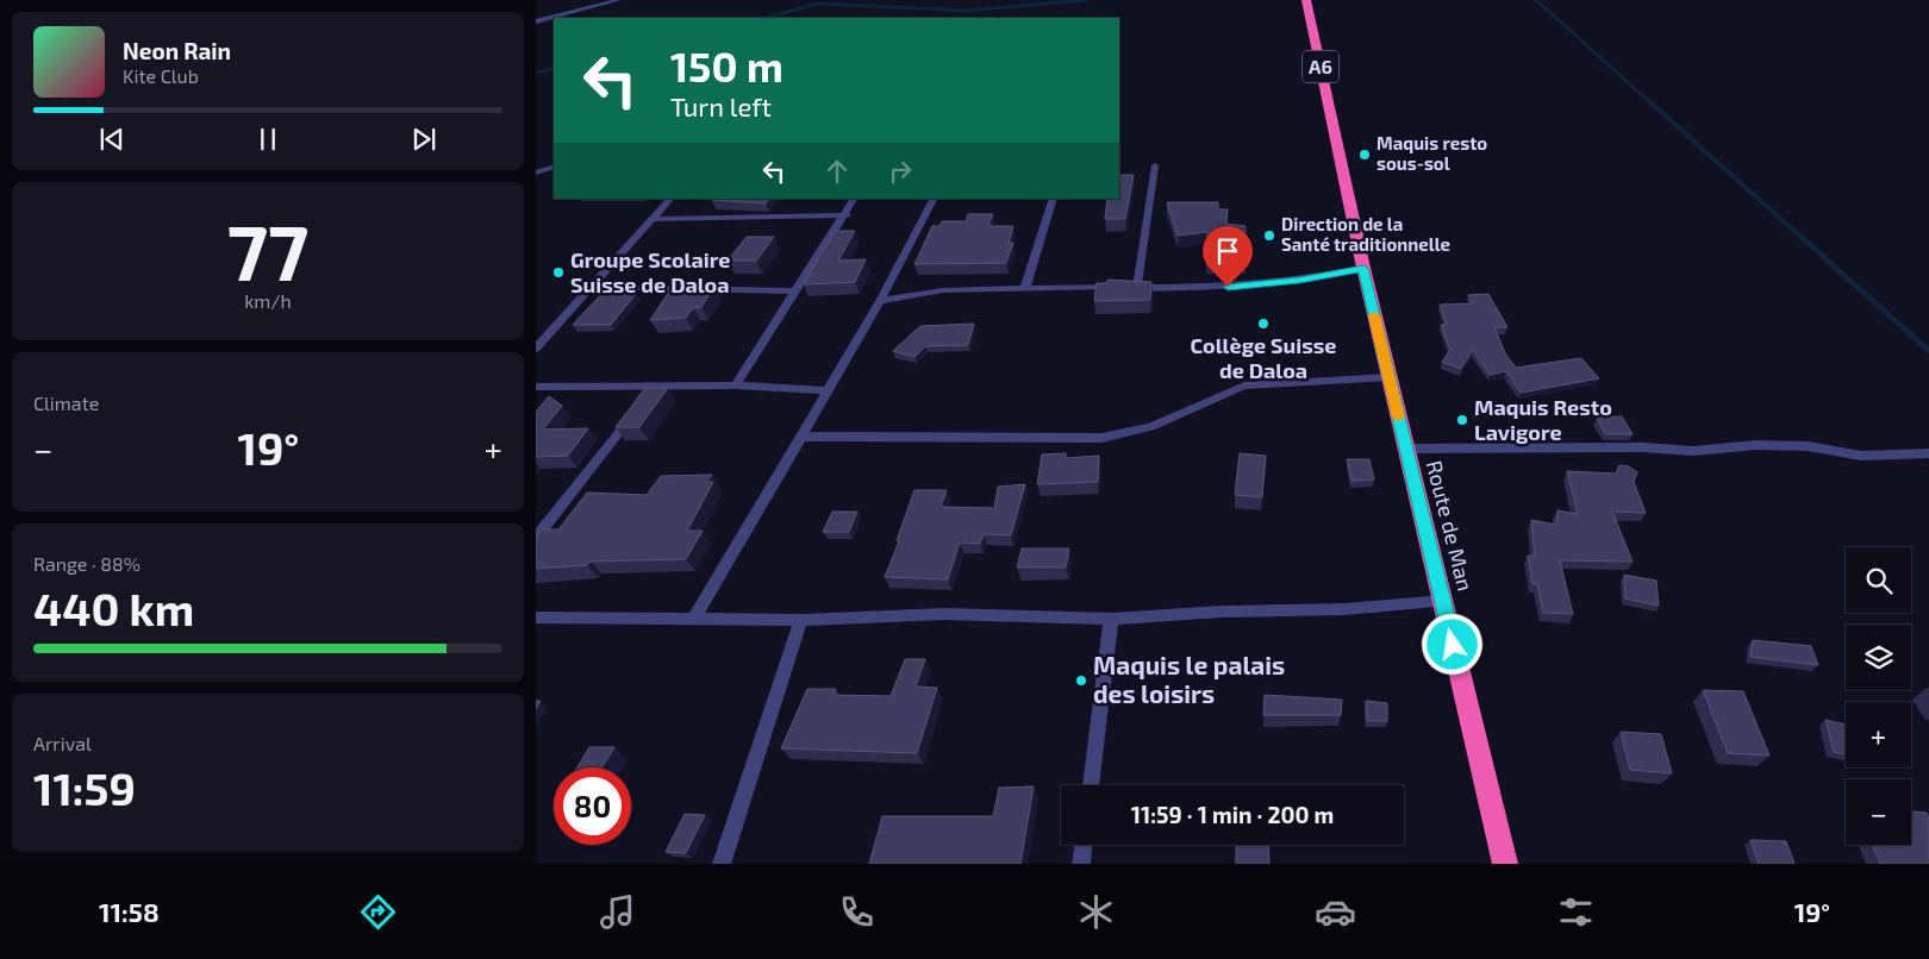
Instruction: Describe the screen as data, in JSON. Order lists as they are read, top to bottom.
{
  "streets": {
    "highway": ["A6", "Route de Man"]
  },
  "crossings": [
    ["A6", "Route de Man"]
  ],
  "places": [
    "Maquis resto sous-sol",
    "Direction de la Santé traditionnelle",
    "Groupe Scolaire Suisse de Daloa",
    "Collège Suisse de Daloa",
    "Maquis Resto Lavigore",
    "Maquis le palais des loisirs"
  ],
  "page": {
    "turn": ["150 m", "Turn left"],
    "song": ["Neon Rain", "Kite Club"],
    "tile": [
      ["77", "km/h"],
      "Climate",
      ["Range · 88%", "440 km"],
      ["Arrival", "11:59"]
    ],
    "heat": ["−", "19°", "+"],
    "map_buttons": ["+", "−"],
    "limit": "80",
    "trip": "11:59 · 1 min · 200 m",
    "tabs": ["11:58", "19°"]
  }
}
